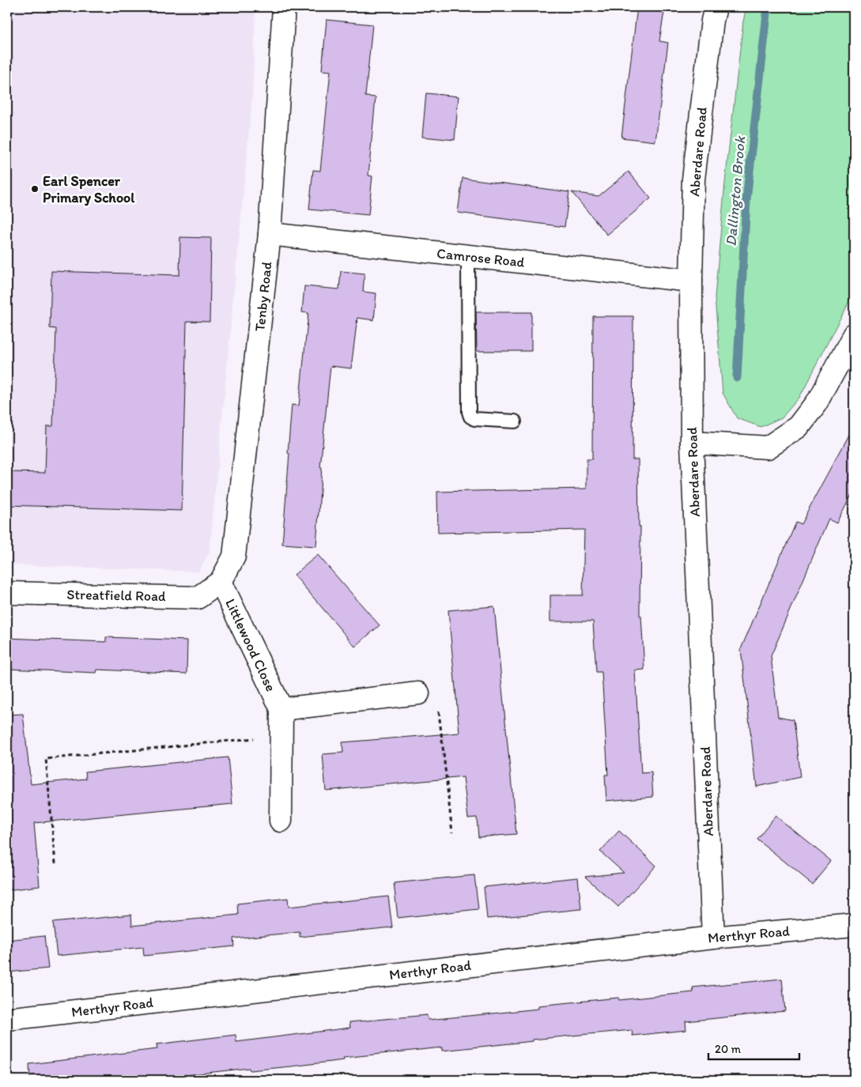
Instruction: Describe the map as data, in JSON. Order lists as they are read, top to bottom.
{
  "streets": {
    "street": [
      "Aberdare Road",
      "Camrose Road",
      "Tenby Road",
      "Streatfield Road",
      "Littlewood Close",
      "Merthyr Road"
    ]
  },
  "crossings": [
    ["Aberdare Road", "Camrose Road"],
    ["Aberdare Road", "Merthyr Road"],
    ["Camrose Road", "Tenby Road"],
    ["Tenby Road", "Streatfield Road"],
    ["Tenby Road", "Littlewood Close"],
    ["Streatfield Road", "Littlewood Close"]
  ],
  "water": ["Dallington Brook"],
  "places": ["Earl Spencer Primary School"],
  "scale_bar": "20 m"
}
